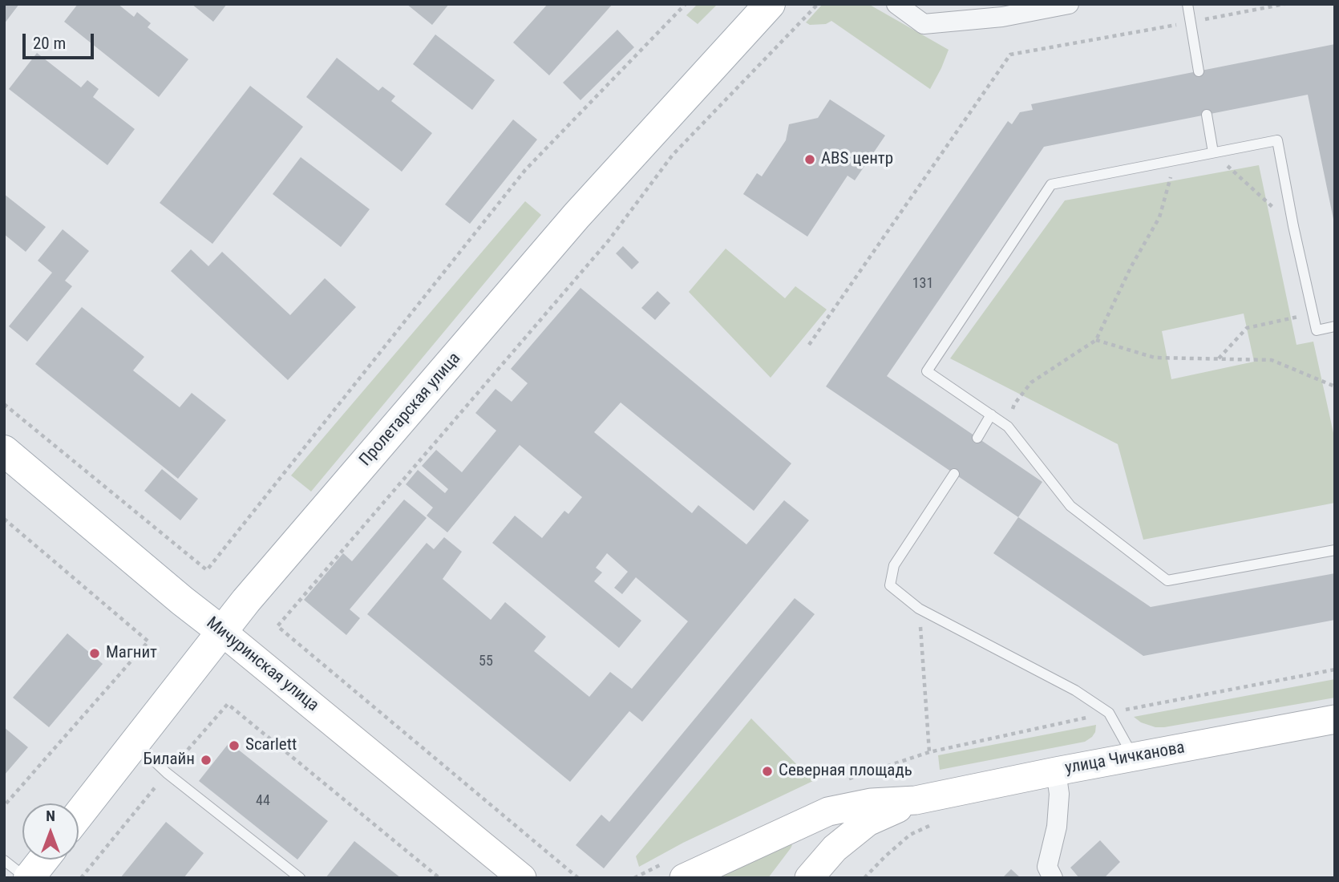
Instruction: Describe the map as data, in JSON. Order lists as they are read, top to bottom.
{
  "streets": {
    "main road": ["Пролетарская улица", "Мичуринская улица", "улица Чичканова"]
  },
  "crossings": [
    ["Пролетарская улица", "Мичуринская улица"]
  ],
  "places": [
    "ABS центр",
    "Магнит",
    "Scarlett",
    "Билайн",
    "Северная площадь"
  ],
  "house_numbers": ["131", "55", "44"],
  "scale_bar": "20 m",
  "north": "top"
}
